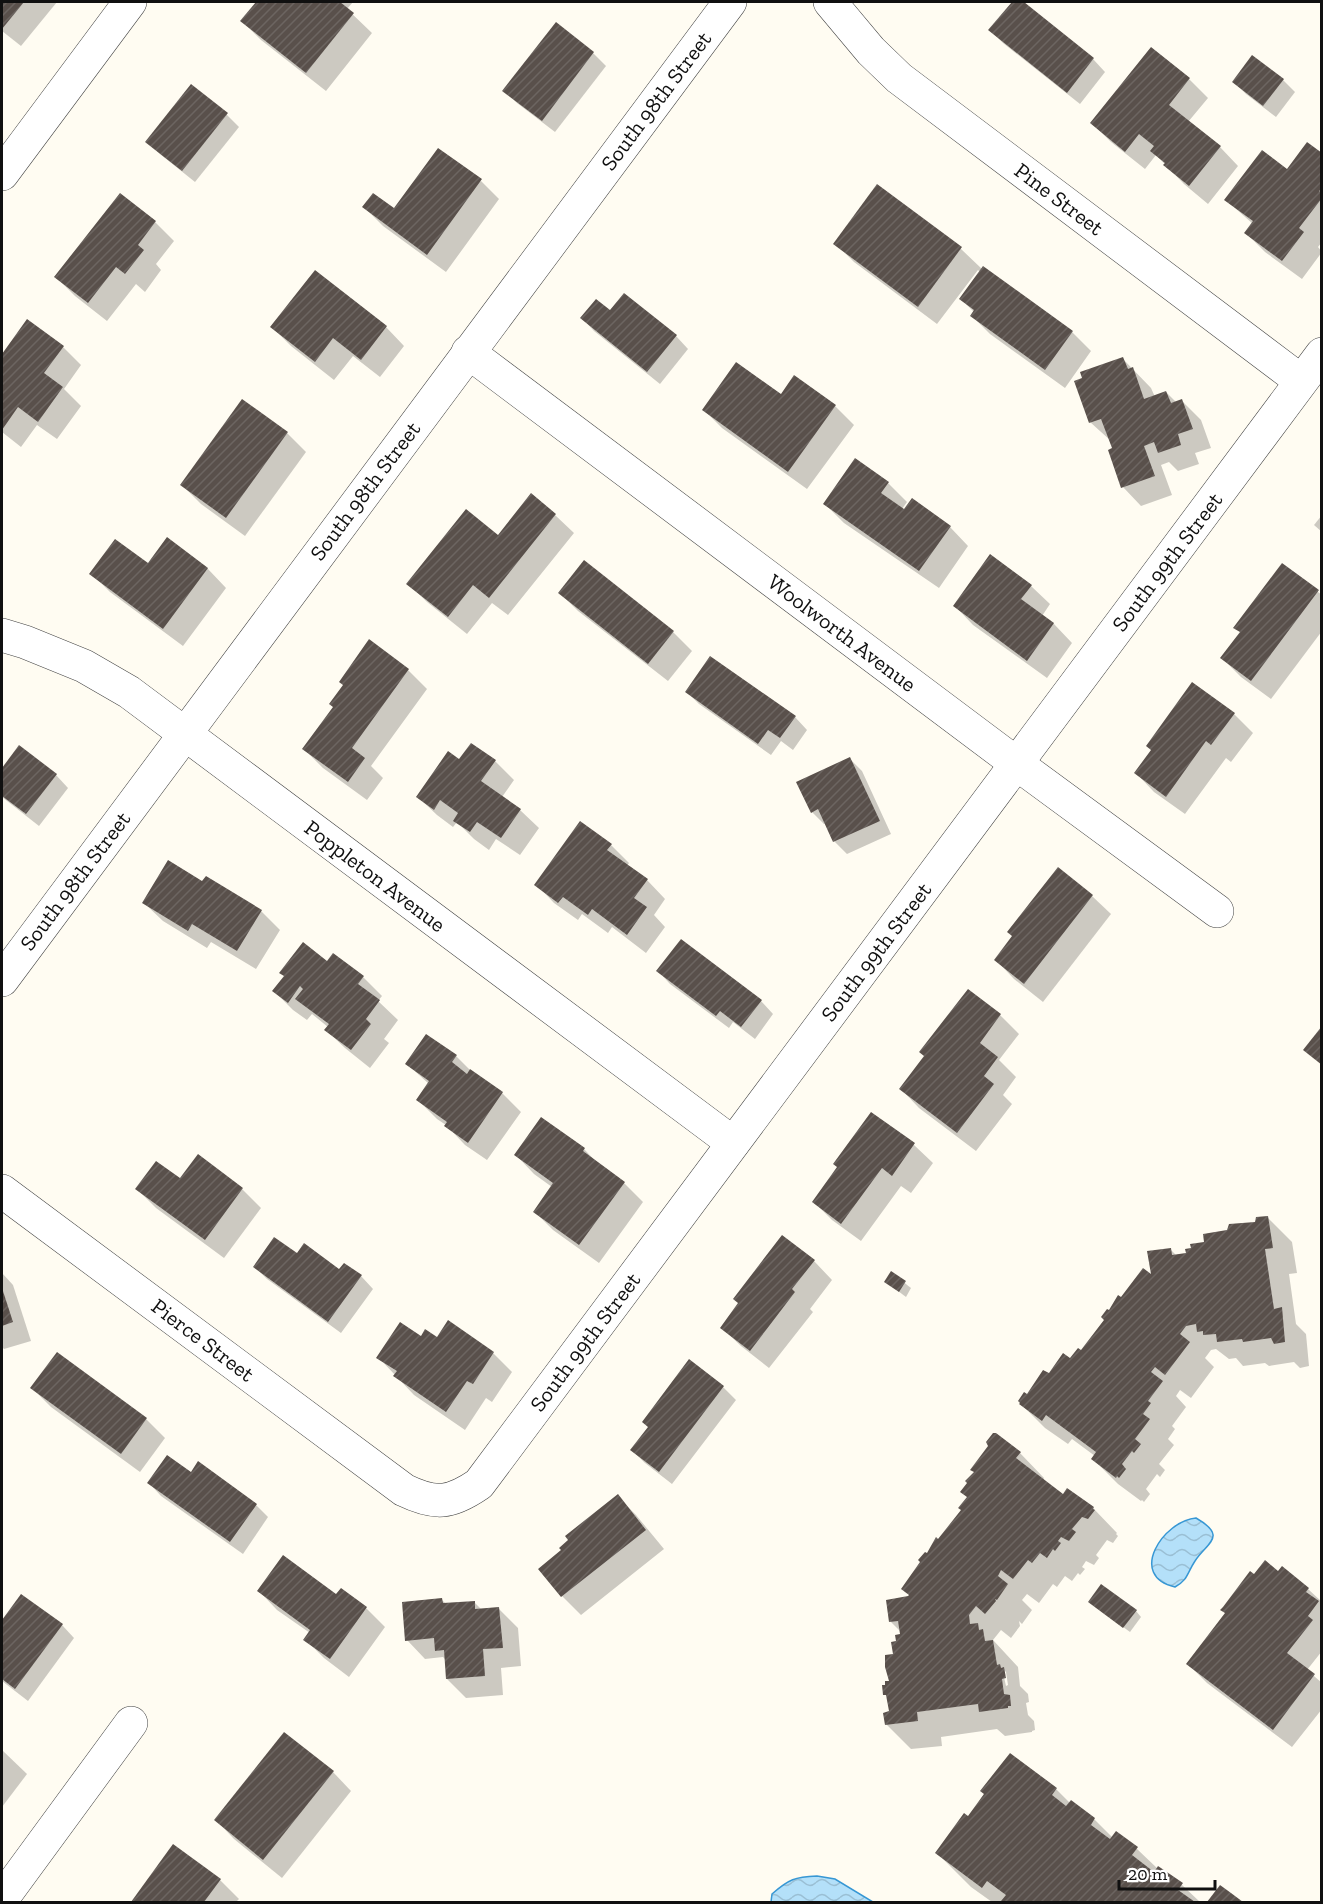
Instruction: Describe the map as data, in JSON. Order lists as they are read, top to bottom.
{
  "streets": {
    "street": [
      "South 98th Street",
      "Pine Street",
      "South 99th Street",
      "Woolworth Avenue",
      "Poppleton Avenue",
      "Pierce Street"
    ]
  },
  "crossings": [
    ["South 98th Street", "Woolworth Avenue"],
    ["South 98th Street", "Poppleton Avenue"],
    ["Pine Street", "South 99th Street"],
    ["South 99th Street", "Woolworth Avenue"],
    ["South 99th Street", "Poppleton Avenue"],
    ["South 99th Street", "Pierce Street"]
  ],
  "scale_bar": "20 m"
}
